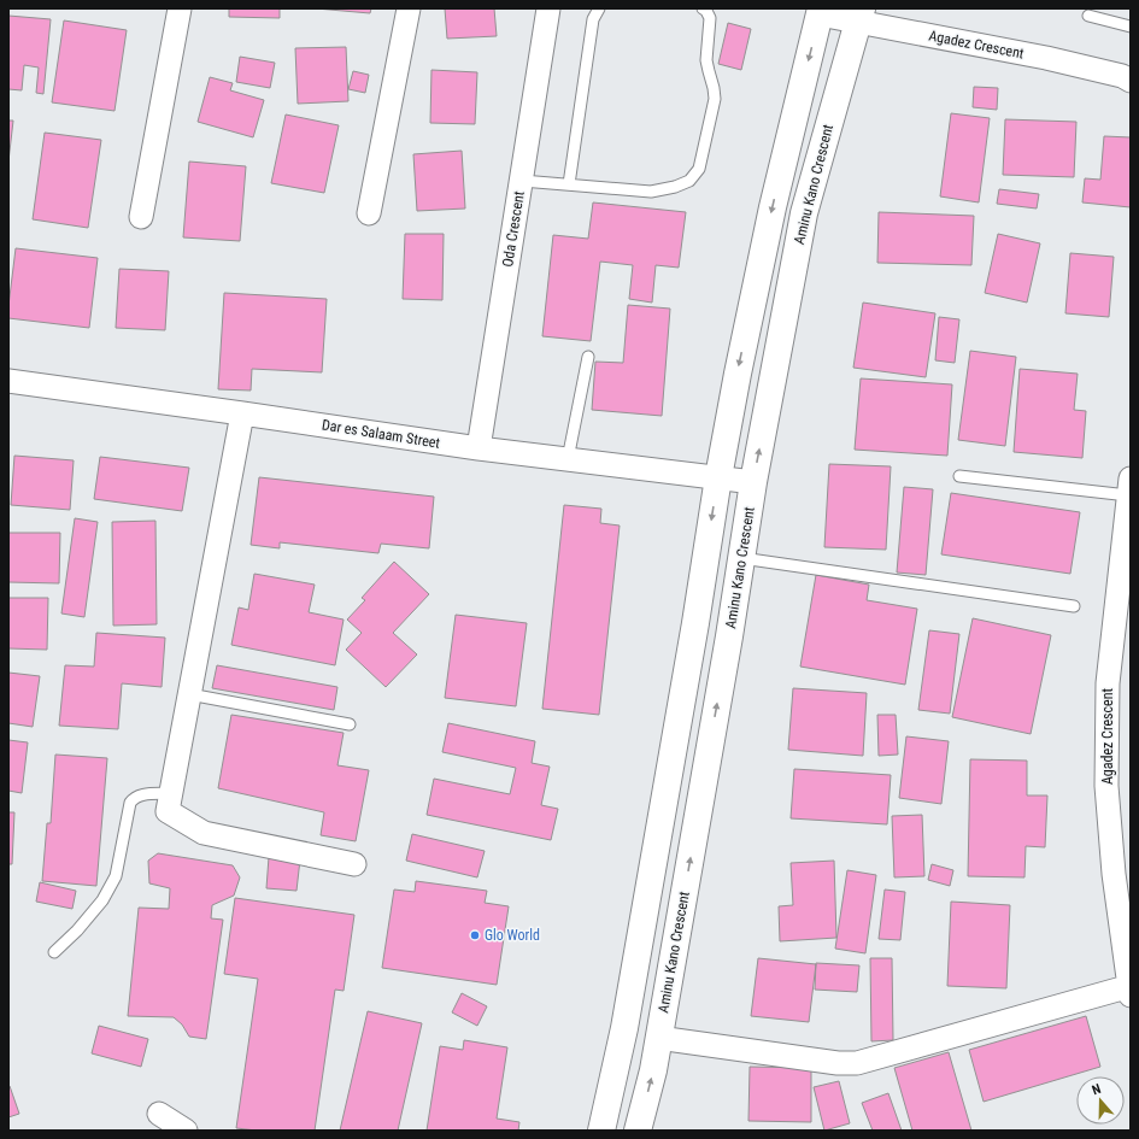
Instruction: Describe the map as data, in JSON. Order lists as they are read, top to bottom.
{
  "streets": {
    "street": [
      "Agadez Crescent",
      "Aminu Kano Crescent",
      "Oda Crescent",
      "Dar es Salaam Street"
    ]
  },
  "crossings": [
    ["Agadez Crescent", "Aminu Kano Crescent"],
    ["Aminu Kano Crescent", "Dar es Salaam Street"],
    ["Oda Crescent", "Dar es Salaam Street"]
  ],
  "places": ["Glo World"],
  "north": "top"
}
